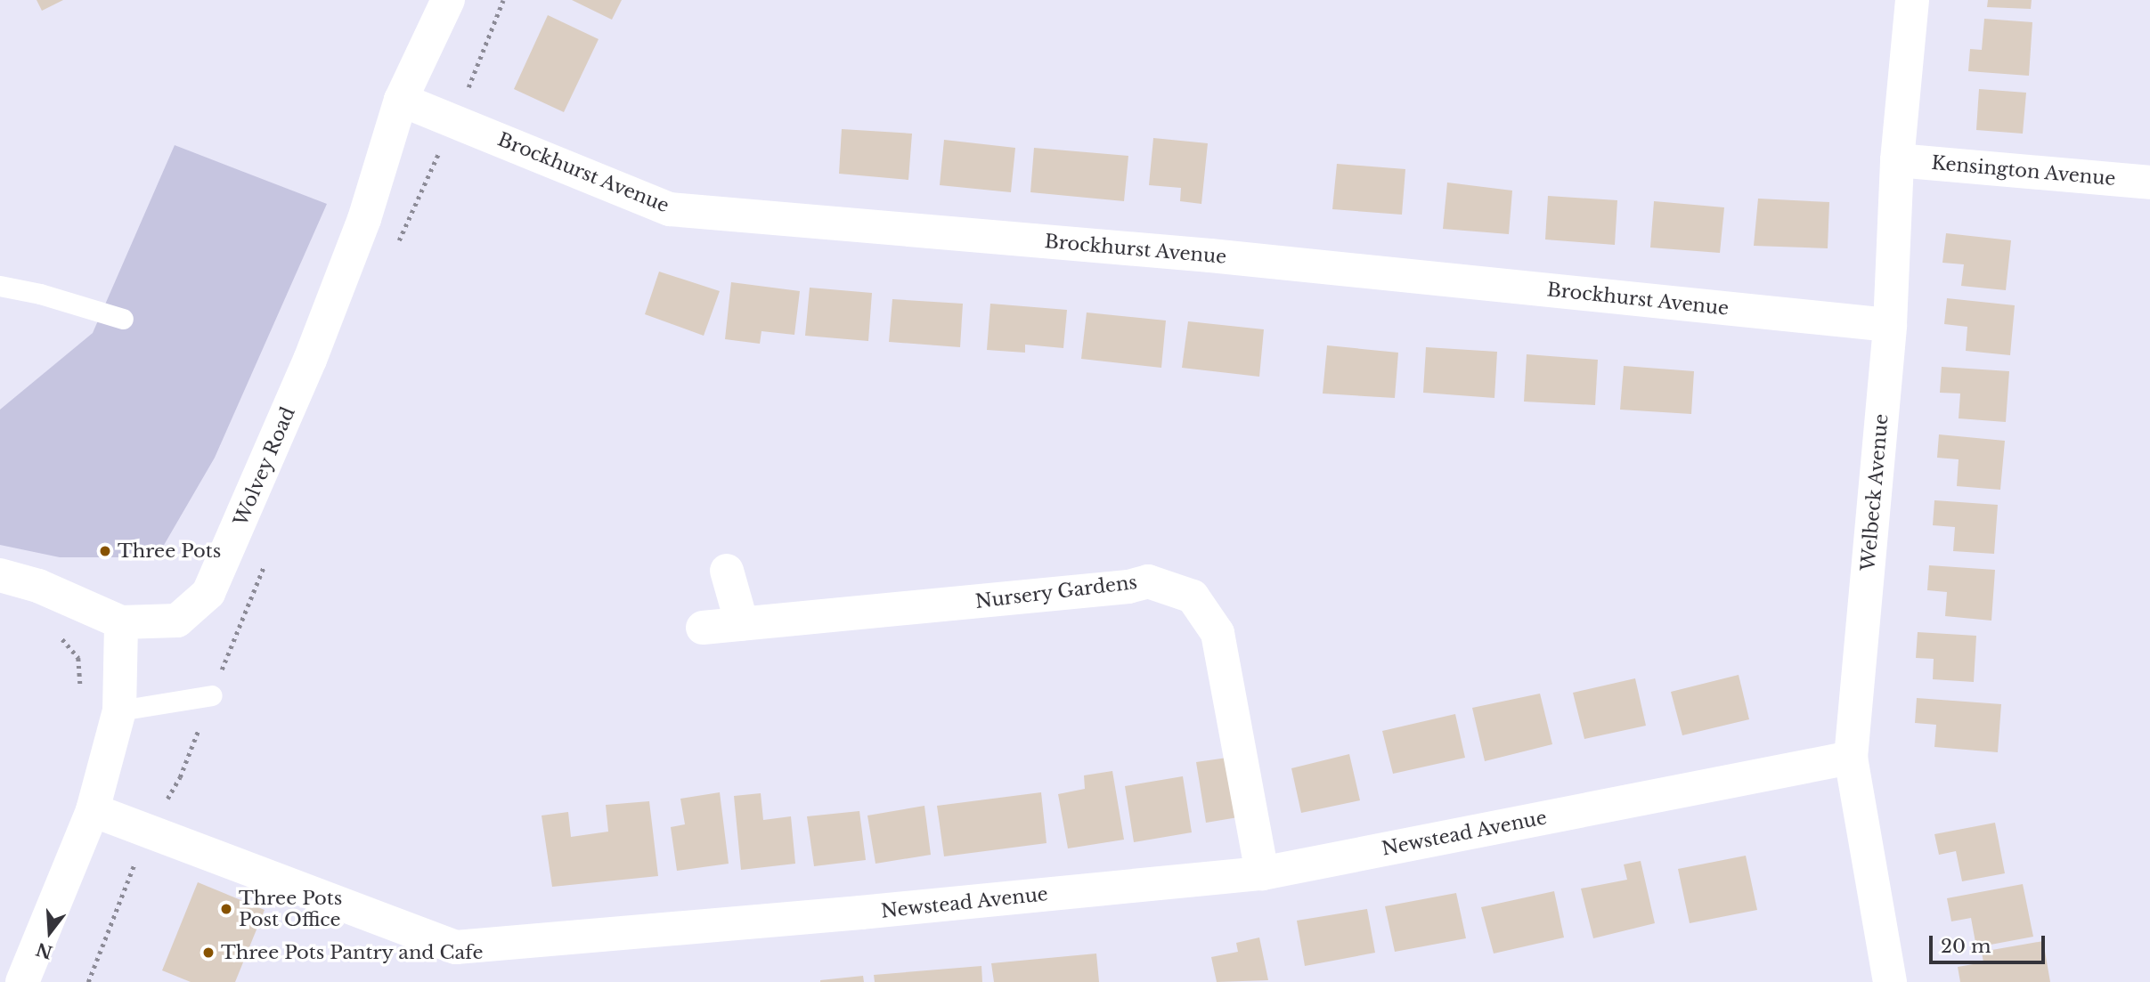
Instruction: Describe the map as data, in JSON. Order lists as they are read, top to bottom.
{
  "streets": {
    "street": [
      "Kensington Avenue",
      "Brockhurst Avenue",
      "Wolvey Road",
      "Welbeck Avenue",
      "Nursery Gardens",
      "Newstead Avenue"
    ]
  },
  "crossings": [
    ["Kensington Avenue", "Welbeck Avenue"],
    ["Brockhurst Avenue", "Wolvey Road"],
    ["Brockhurst Avenue", "Welbeck Avenue"],
    ["Welbeck Avenue", "Newstead Avenue"],
    ["Nursery Gardens", "Newstead Avenue"]
  ],
  "places": ["Three Pots", "Three Pots Post Office", "Three Pots Pantry and Cafe"],
  "scale_bar": "20 m",
  "north": "bottom"
}
